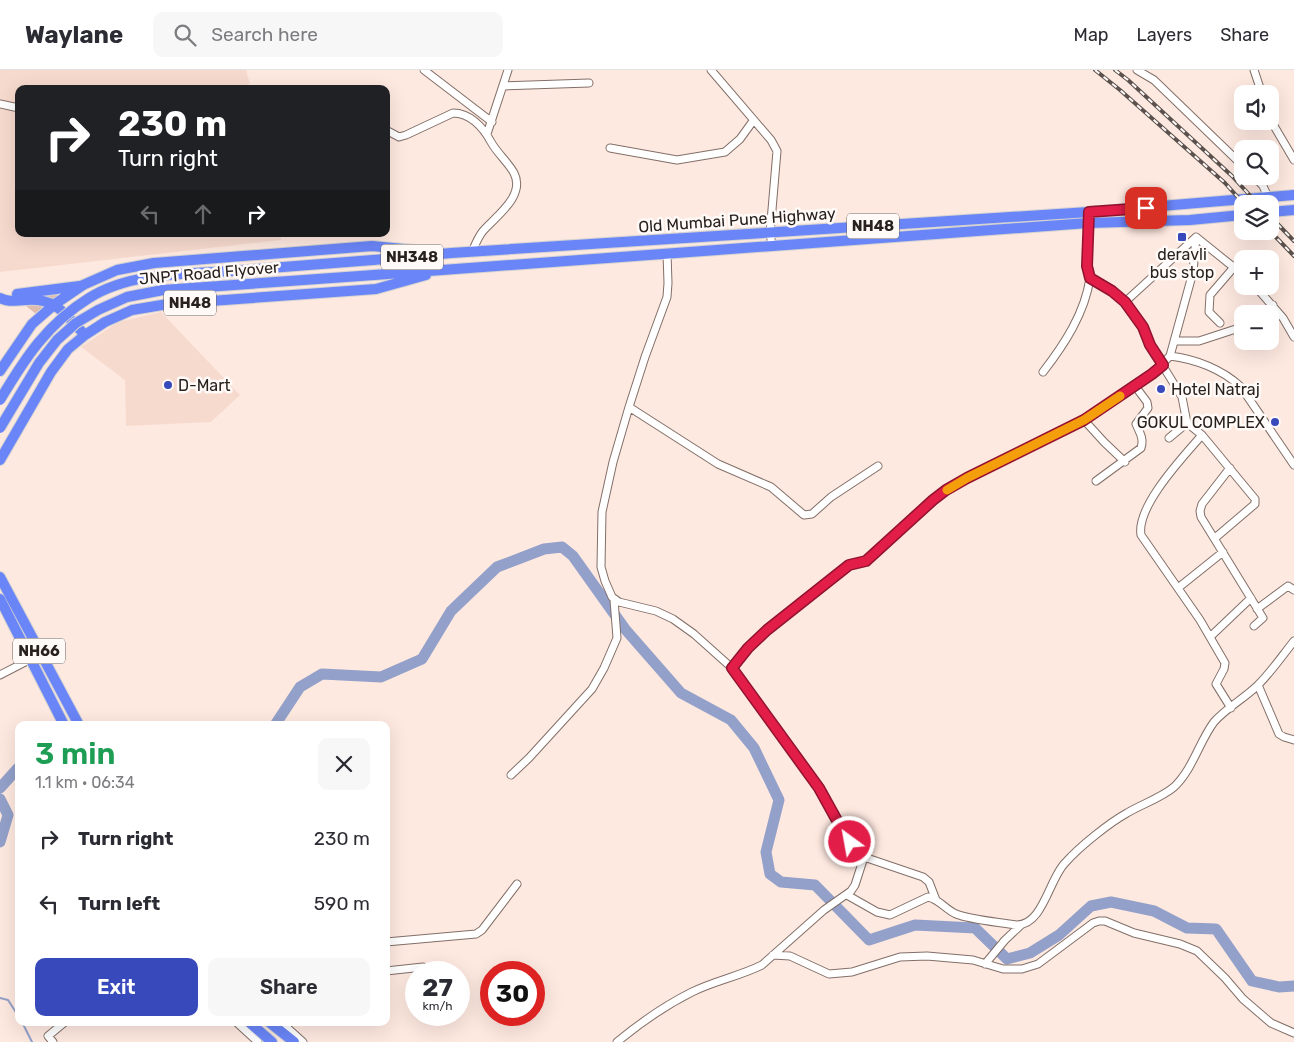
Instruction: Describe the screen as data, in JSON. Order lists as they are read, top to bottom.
{
  "streets": {
    "highway": [
      "Old Mumbai Pune Highway",
      "NH48",
      "NH348",
      "JNPT Road Flyover",
      "NH66"
    ]
  },
  "crossings": [
    ["Old Mumbai Pune Highway", "NH48"],
    ["Old Mumbai Pune Highway", "JNPT Road Flyover"],
    ["NH48", "JNPT Road Flyover"]
  ],
  "places": {
    "transit": ["deravli bus stop"],
    "other": ["D-Mart", "Hotel Natraj", "GOKUL COMPLEX"]
  },
  "page": {
    "header": "Waylane",
    "search": "Search here",
    "nav": ["Map", "Layers", "Share"],
    "map_buttons": ["+", "−"],
    "turn": ["230 m", "Turn right"],
    "heading": ["3 min", "1.1 km · 06:34"],
    "list": [
      {
        "name": "Turn right",
        "value": "230 m"
      },
      {
        "name": "Turn left",
        "value": "590 m"
      }
    ],
    "buttons": ["Exit", "Share"],
    "speed": "27 km/h",
    "limit": "30"
  }
}
